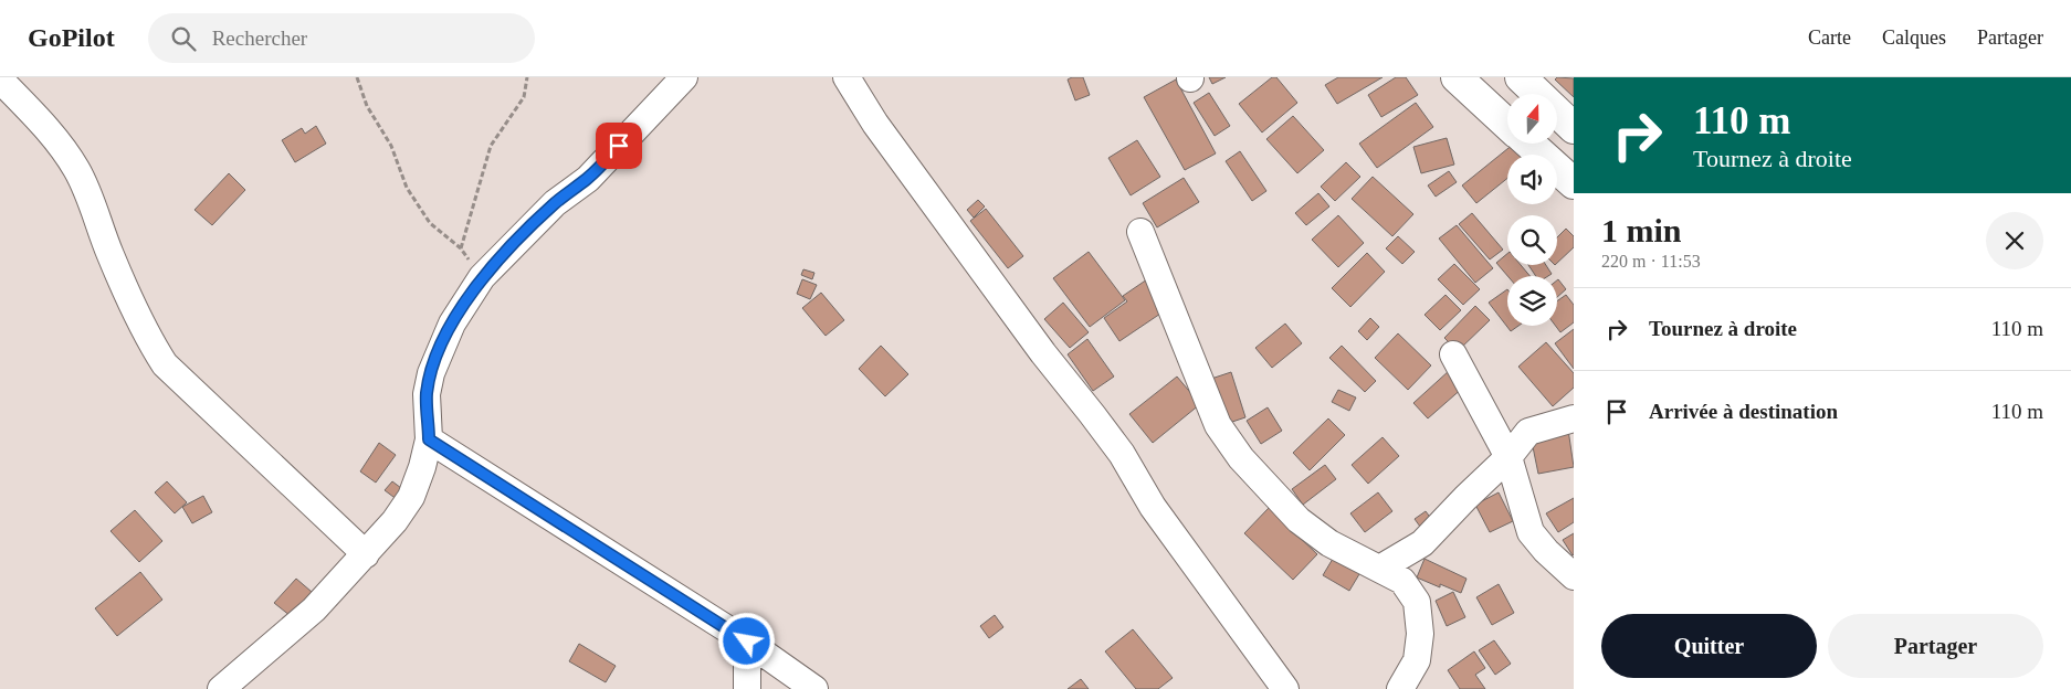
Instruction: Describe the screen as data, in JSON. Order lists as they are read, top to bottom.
{
  "north": "top",
  "page": {
    "header": "GoPilot",
    "search": "Rechercher",
    "nav": ["Carte", "Calques", "Partager"],
    "turn": ["110 m", "Tournez à droite"],
    "heading": ["1 min", "220 m · 11:53"],
    "list": [
      {
        "name": "Tournez à droite",
        "value": "110 m"
      },
      {
        "name": "Arrivée à destination",
        "value": "110 m"
      }
    ],
    "buttons": ["Quitter", "Partager"]
  }
}
